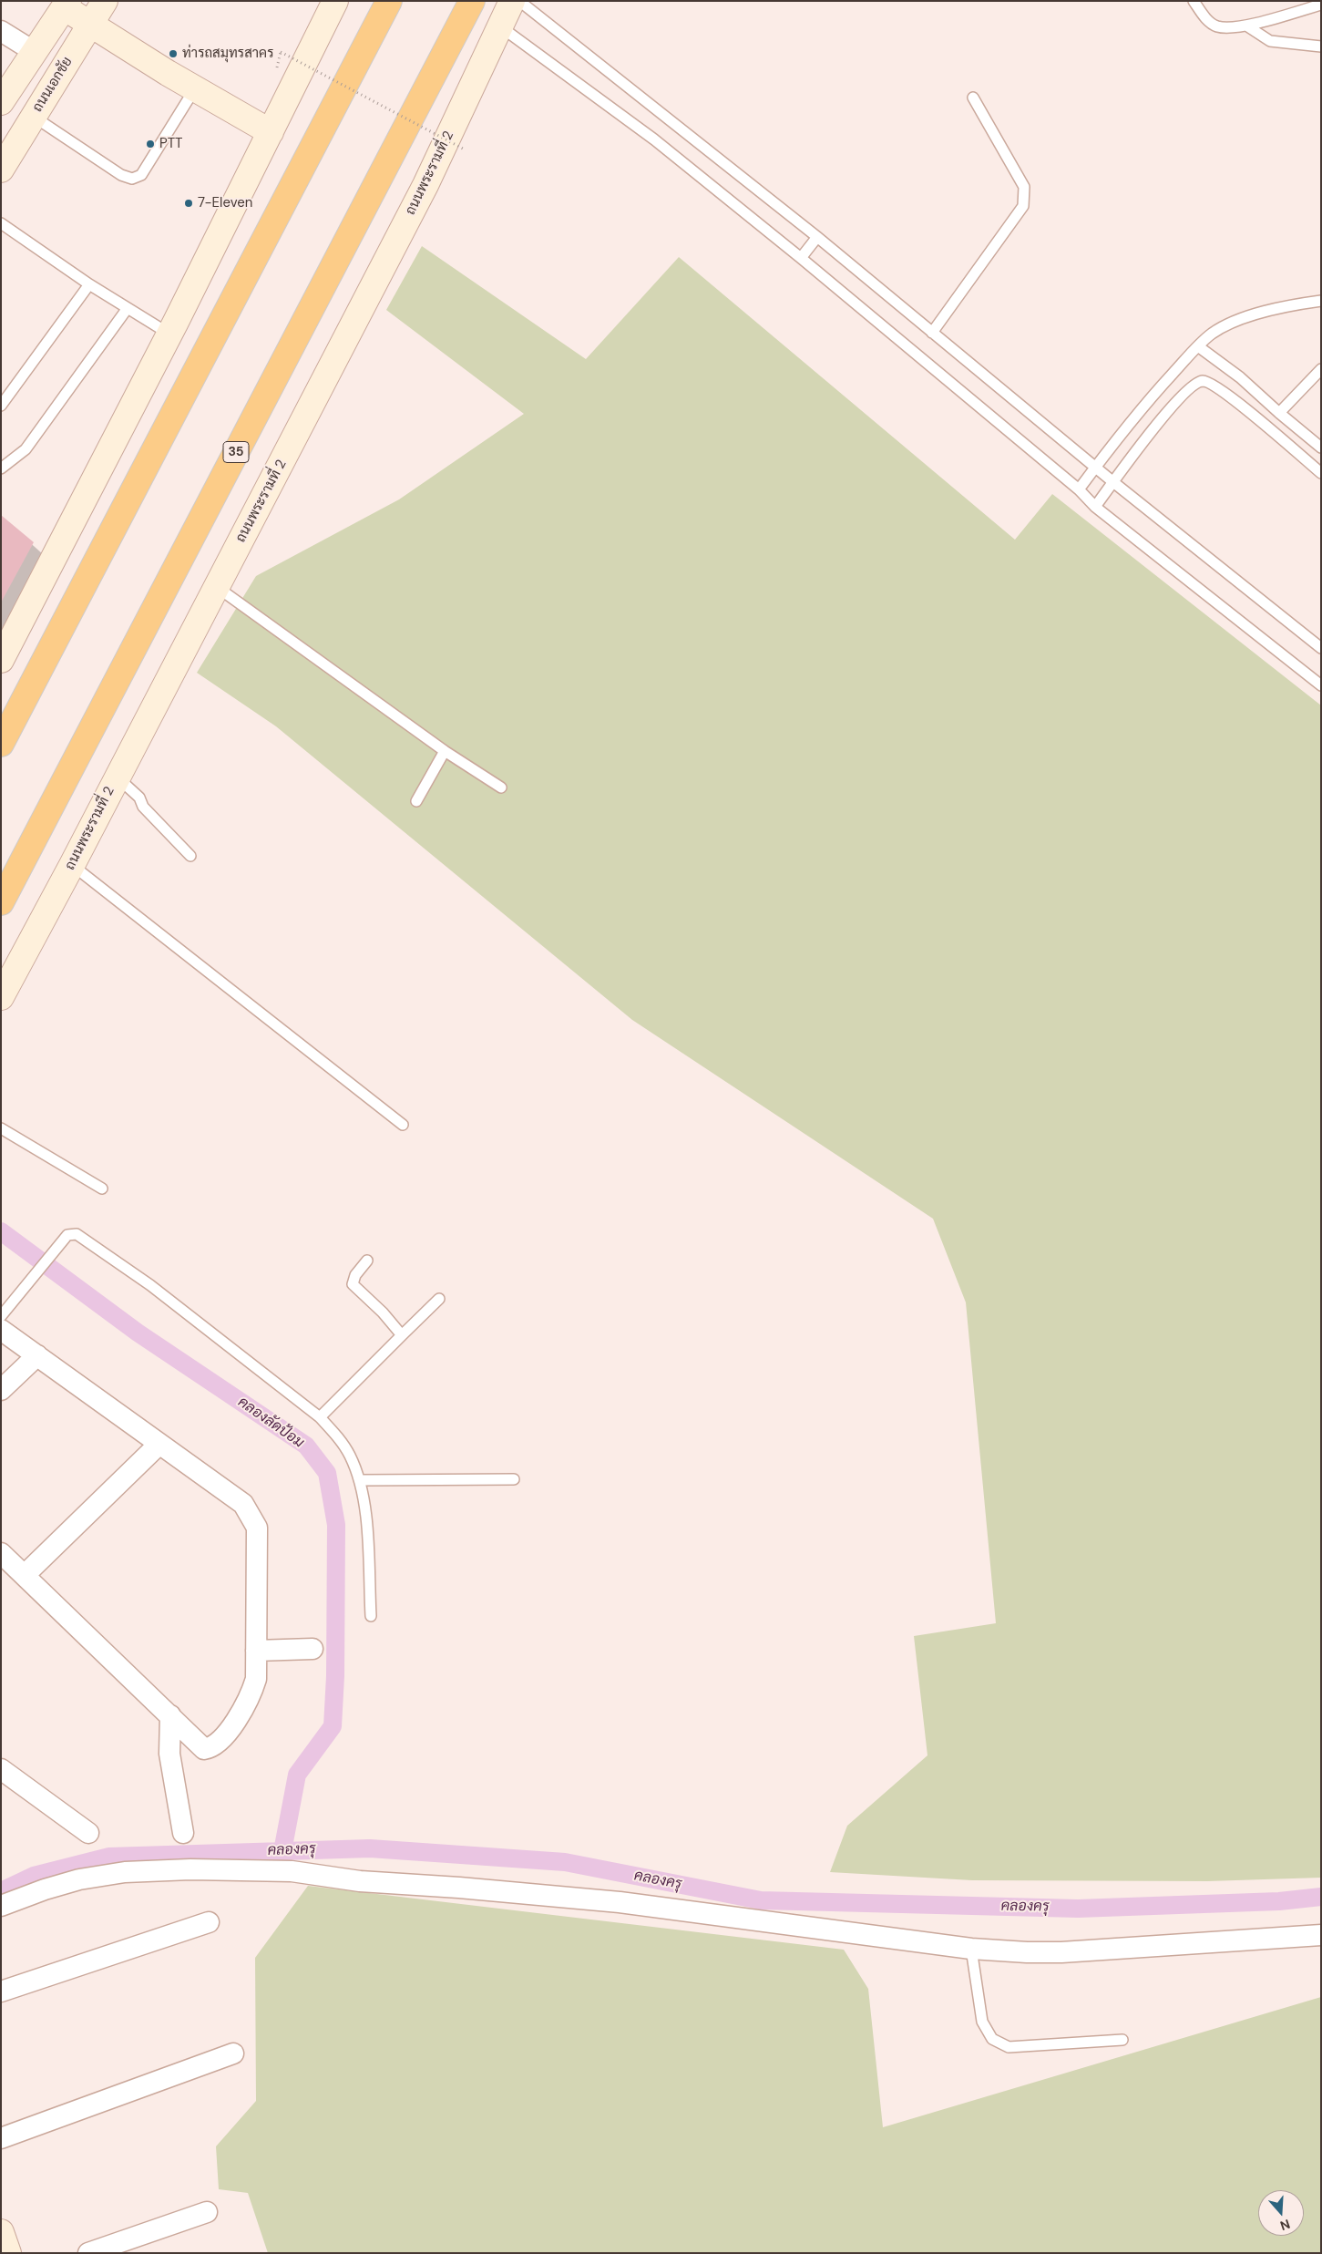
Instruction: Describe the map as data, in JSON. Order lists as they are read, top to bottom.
{
  "streets": {
    "highway": ["35"],
    "main road": ["ถนนเอกชัย", "ถนนพระรามที่ 2"]
  },
  "water": ["คลองลัดป้อม", "คลองครุ"],
  "places": ["ท่ารถสมุทรสาคร", "PTT", "7-Eleven"],
  "north": "bottom"
}
